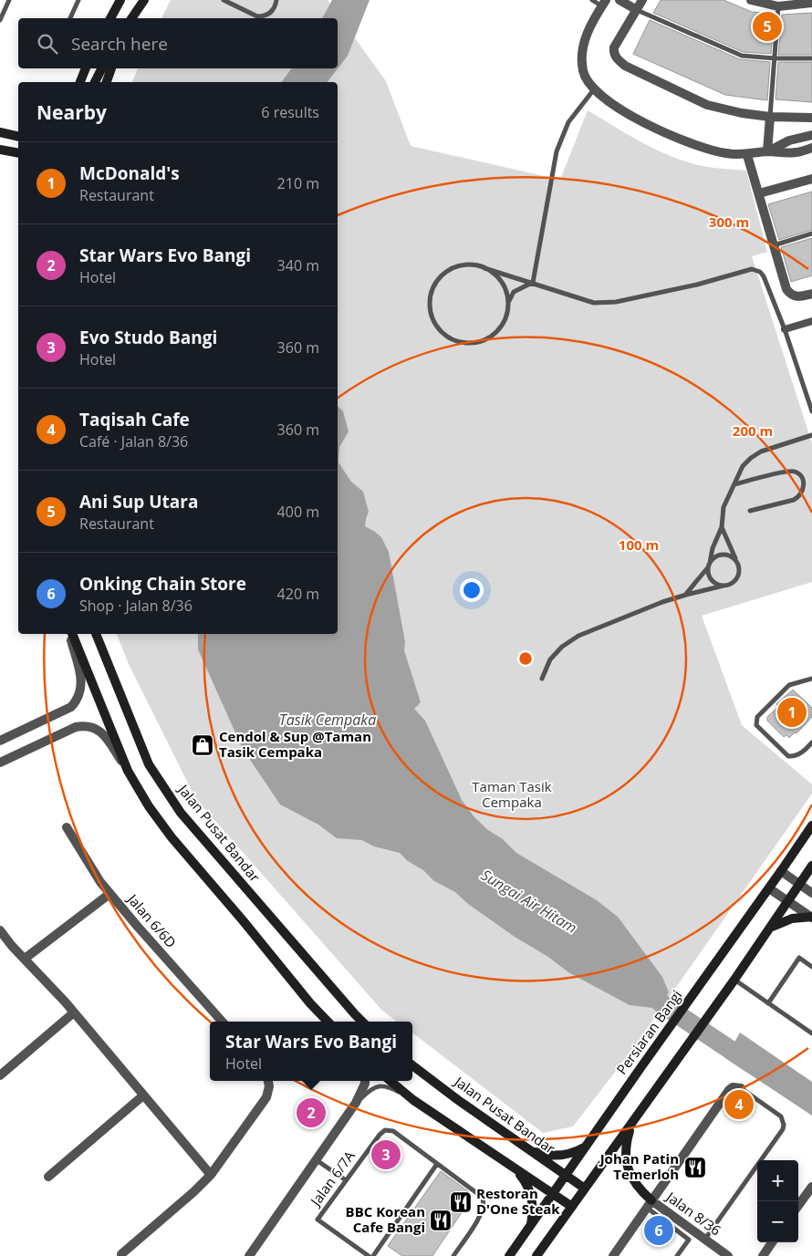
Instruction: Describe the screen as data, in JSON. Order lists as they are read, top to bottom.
{
  "streets": {
    "main road": ["Jalan Pusat Bandar", "Persiaran Bangi"],
    "street": ["Jalan 6/6D", "Jalan 8/36"],
    "lane": ["Jalan 6/7A"]
  },
  "crossings": [
    ["Jalan Pusat Bandar", "Persiaran Bangi"]
  ],
  "water": ["Tasik Cempaka", "Sungai Air Hitam"],
  "parks": ["Taman Tasik Cempaka"],
  "places": {
    "shop": ["Cendol & Sup @Taman Tasik Cempaka"],
    "restaurant": ["Johan Patin Temerloh", "Restoran D'One Steak", "BBC Korean Cafe Bangi"]
  },
  "page": {
    "pins": [
      "5",
      "1",
      "4",
      "2",
      "3",
      "6"
    ],
    "search": "Search here",
    "heading": ["Nearby", "6 results"],
    "list": [
      {
        "mark": "1",
        "name": "McDonald's",
        "note": "Restaurant",
        "value": "210 m"
      },
      {
        "mark": "2",
        "name": "Star Wars Evo Bangi",
        "note": "Hotel",
        "value": "340 m"
      },
      {
        "mark": "3",
        "name": "Evo Studo Bangi",
        "note": "Hotel",
        "value": "360 m"
      },
      {
        "mark": "4",
        "name": "Taqisah Cafe",
        "note": "Café · Jalan 8/36",
        "value": "360 m"
      },
      {
        "mark": "5",
        "name": "Ani Sup Utara",
        "note": "Restaurant",
        "value": "400 m"
      },
      {
        "mark": "6",
        "name": "Onking Chain Store",
        "note": "Shop · Jalan 8/36",
        "value": "420 m"
      }
    ],
    "popup": ["Star Wars Evo Bangi", "Hotel"],
    "map_buttons": ["+", "−"]
  },
  "rings": ["300 m", "200 m", "100 m"]
}
